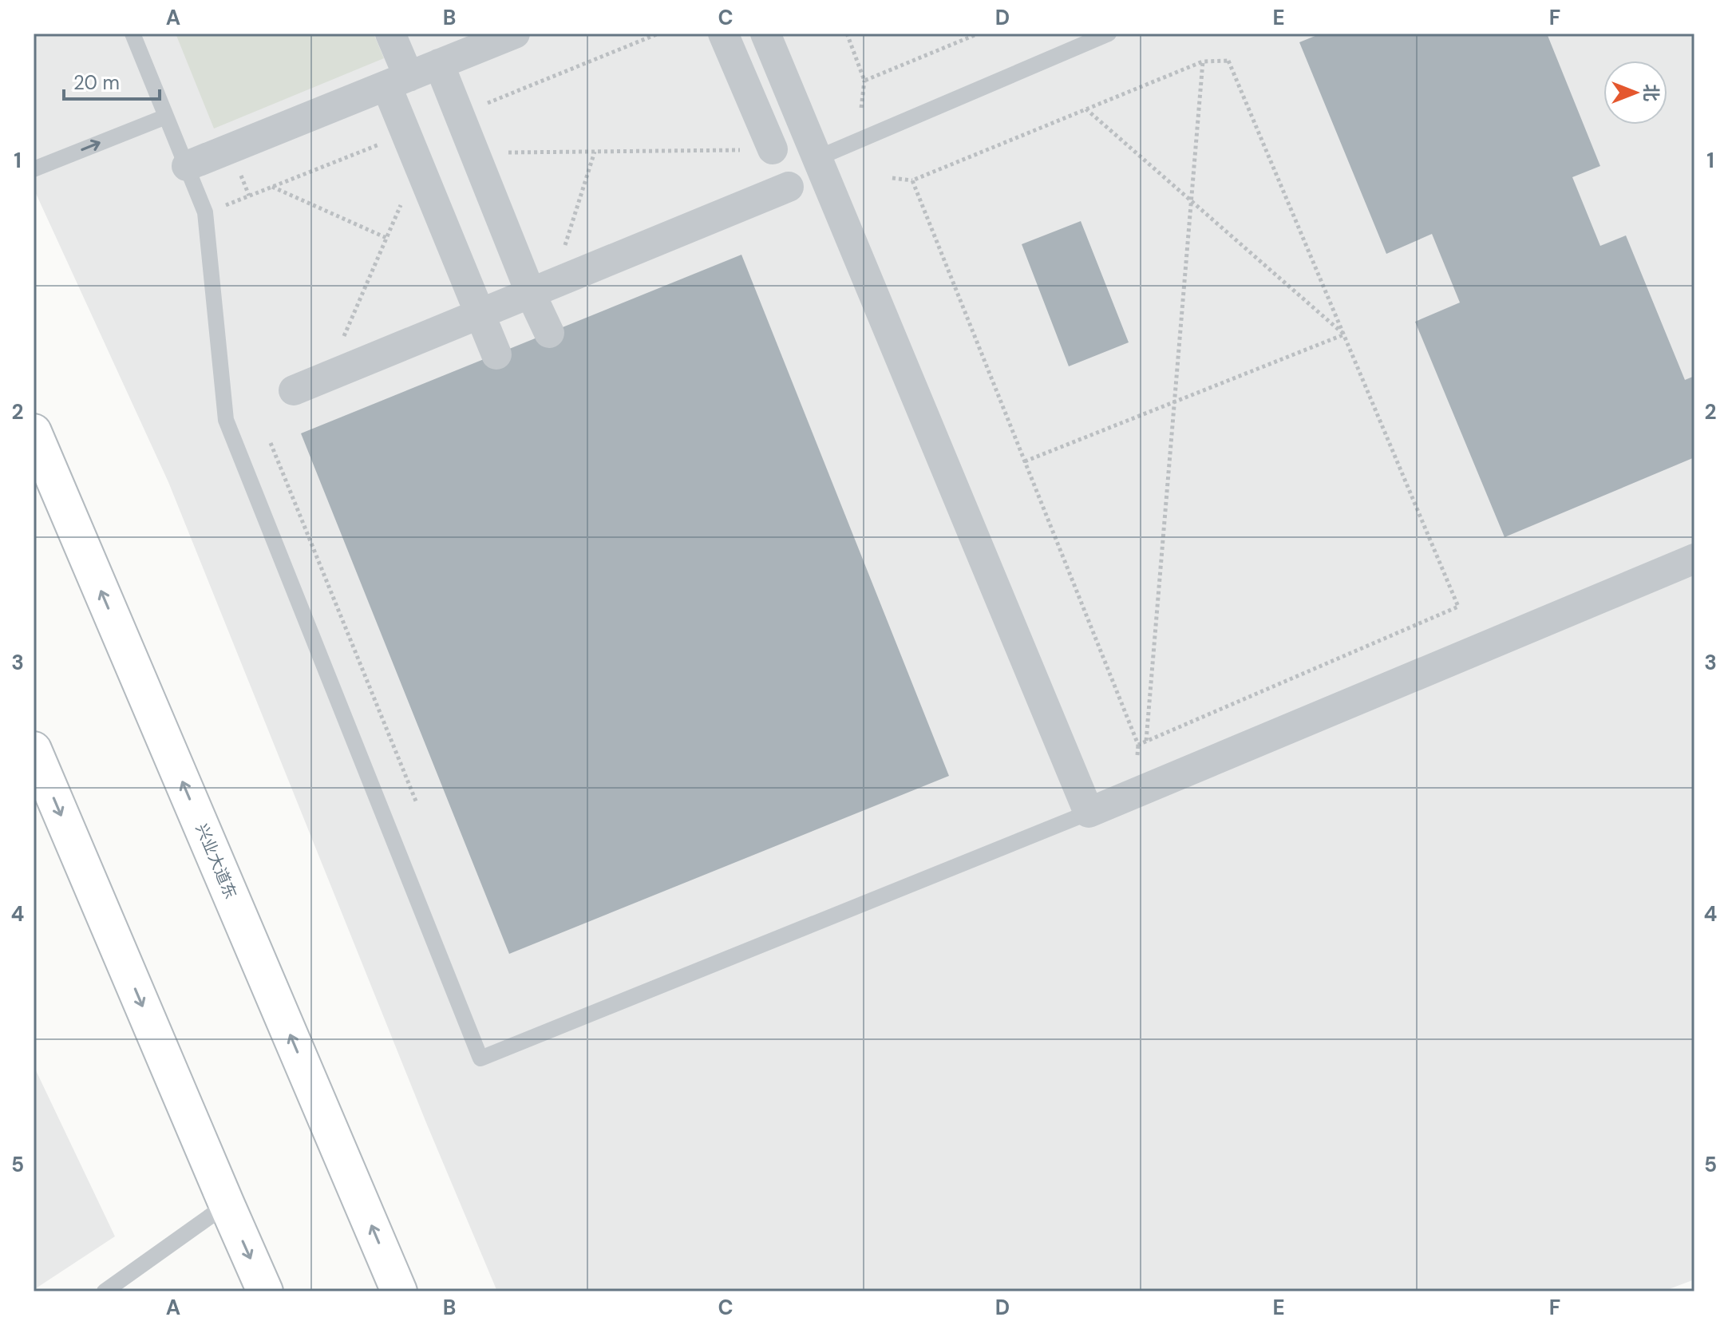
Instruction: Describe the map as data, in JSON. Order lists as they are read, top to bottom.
{
  "streets": {
    "main road": ["兴业大道东"]
  },
  "scale_bar": "20 m",
  "north": "right",
  "grid": {
    "columns": [
      "A",
      "B",
      "C",
      "D",
      "E",
      "F"
    ],
    "rows": [
      "1",
      "2",
      "3",
      "4",
      "5"
    ]
  }
}
